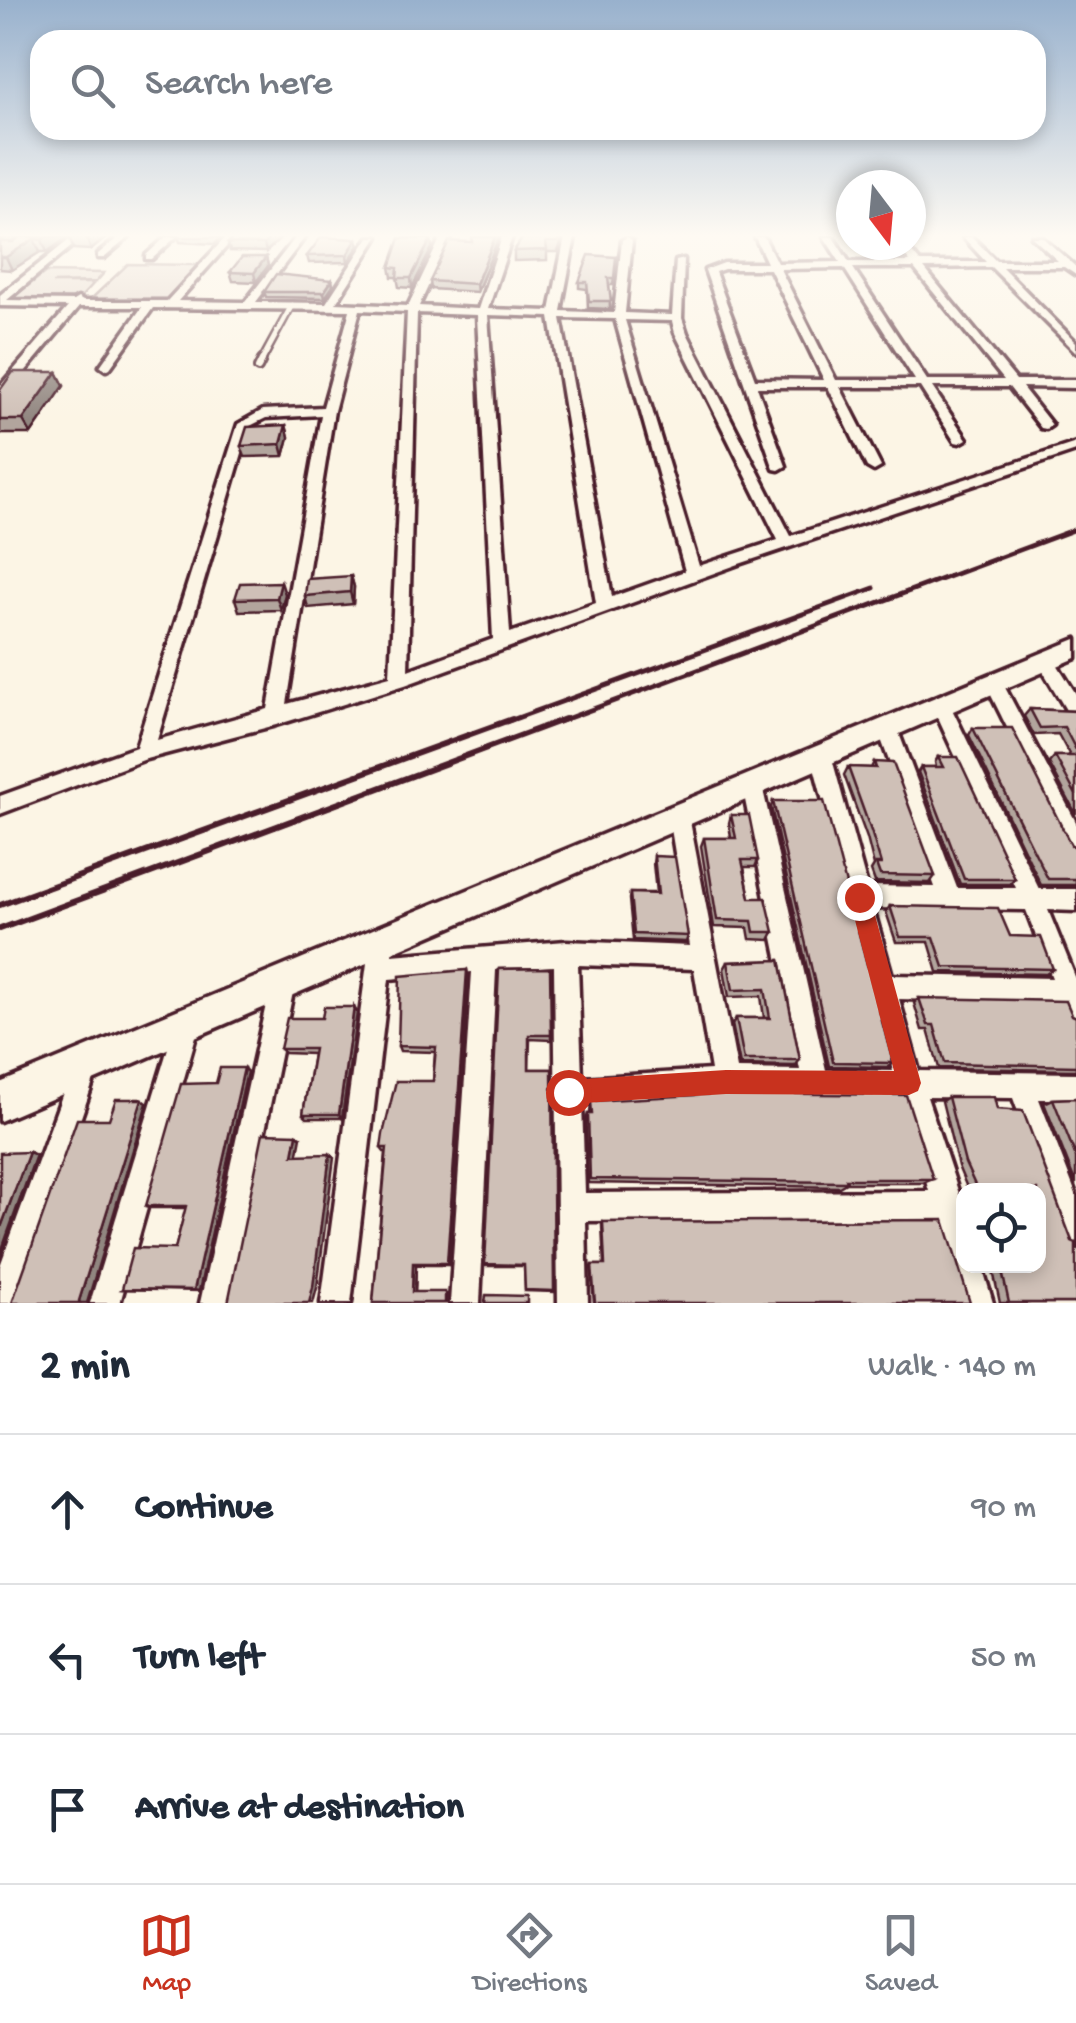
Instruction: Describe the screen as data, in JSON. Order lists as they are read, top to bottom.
{
  "north": "bottom",
  "page": {
    "search": "Search here",
    "heading": ["2 min", "Walk · 140 m"],
    "list": [
      ["Continue", "90 m"],
      ["Turn left", "50 m"],
      "Arrive at destination"
    ],
    "nav": ["Map", "Directions", "Saved"]
  }
}
